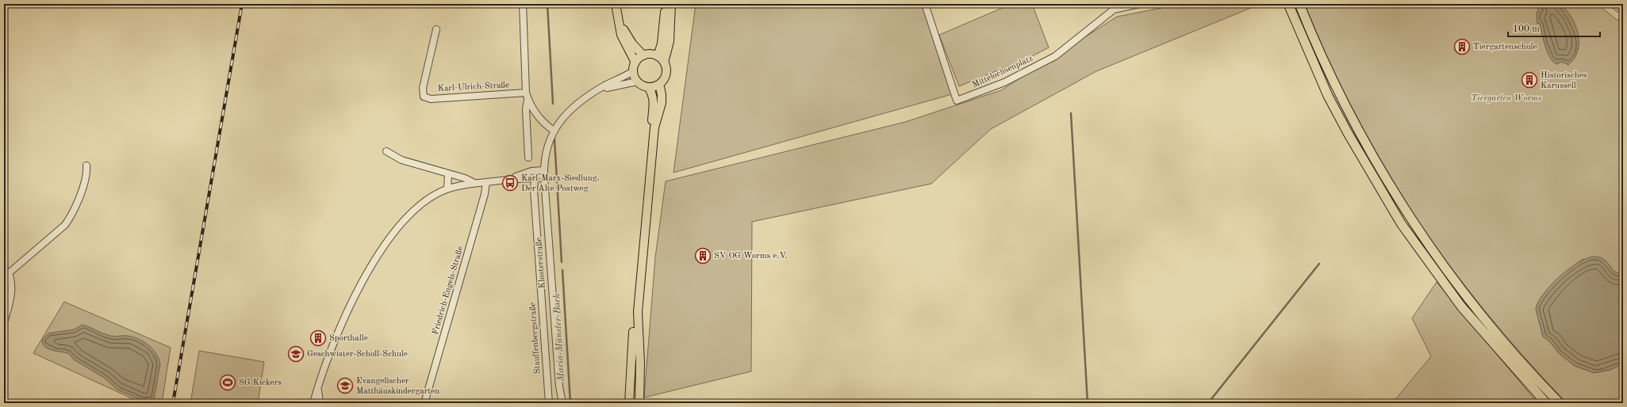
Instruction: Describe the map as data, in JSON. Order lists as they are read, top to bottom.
{
  "streets": {
    "street": [
      "Mittelochsenplatz",
      "Karl-Ulrich-Straße",
      "Klosterstraße",
      "Friedrich-Engels-Straße",
      "Stauffenbergstraße"
    ]
  },
  "water": ["Maria-Münster-Bach"],
  "parks": ["Tiergarten Worms"],
  "places": {
    "building": [
      "Tiergartenschule",
      "Historisches Karussell",
      "SV OG Worms e.V.",
      "Sporthalle"
    ],
    "bus stop": ["Karl-Marx-Siedlung, Der Alte Postweg"],
    "school or university": ["Geschwister-Scholl-Schule", "Evangelischer Matthäuskindergarten"],
    "sports": ["SG Kickers"]
  },
  "scale_bar": "100 m"
}
